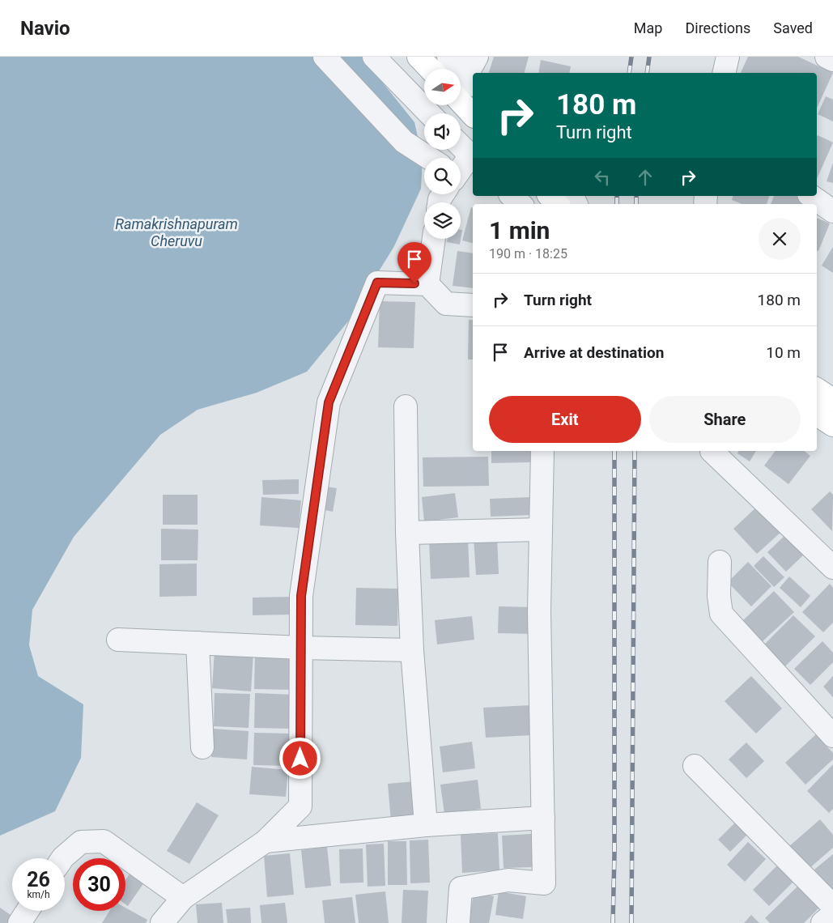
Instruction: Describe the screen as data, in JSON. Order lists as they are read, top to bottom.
{
  "water": ["Ramakrishnapuram Cheruvu"],
  "north": "right",
  "page": {
    "header": "Navio",
    "nav": ["Map", "Directions", "Saved"],
    "turn": ["180 m", "Turn right"],
    "heading": ["1 min", "190 m · 18:25"],
    "list": [
      {
        "name": "Turn right",
        "value": "180 m"
      },
      {
        "name": "Arrive at destination",
        "value": "10 m"
      }
    ],
    "buttons": ["Exit", "Share"],
    "speed": "26 km/h",
    "limit": "30"
  }
}
